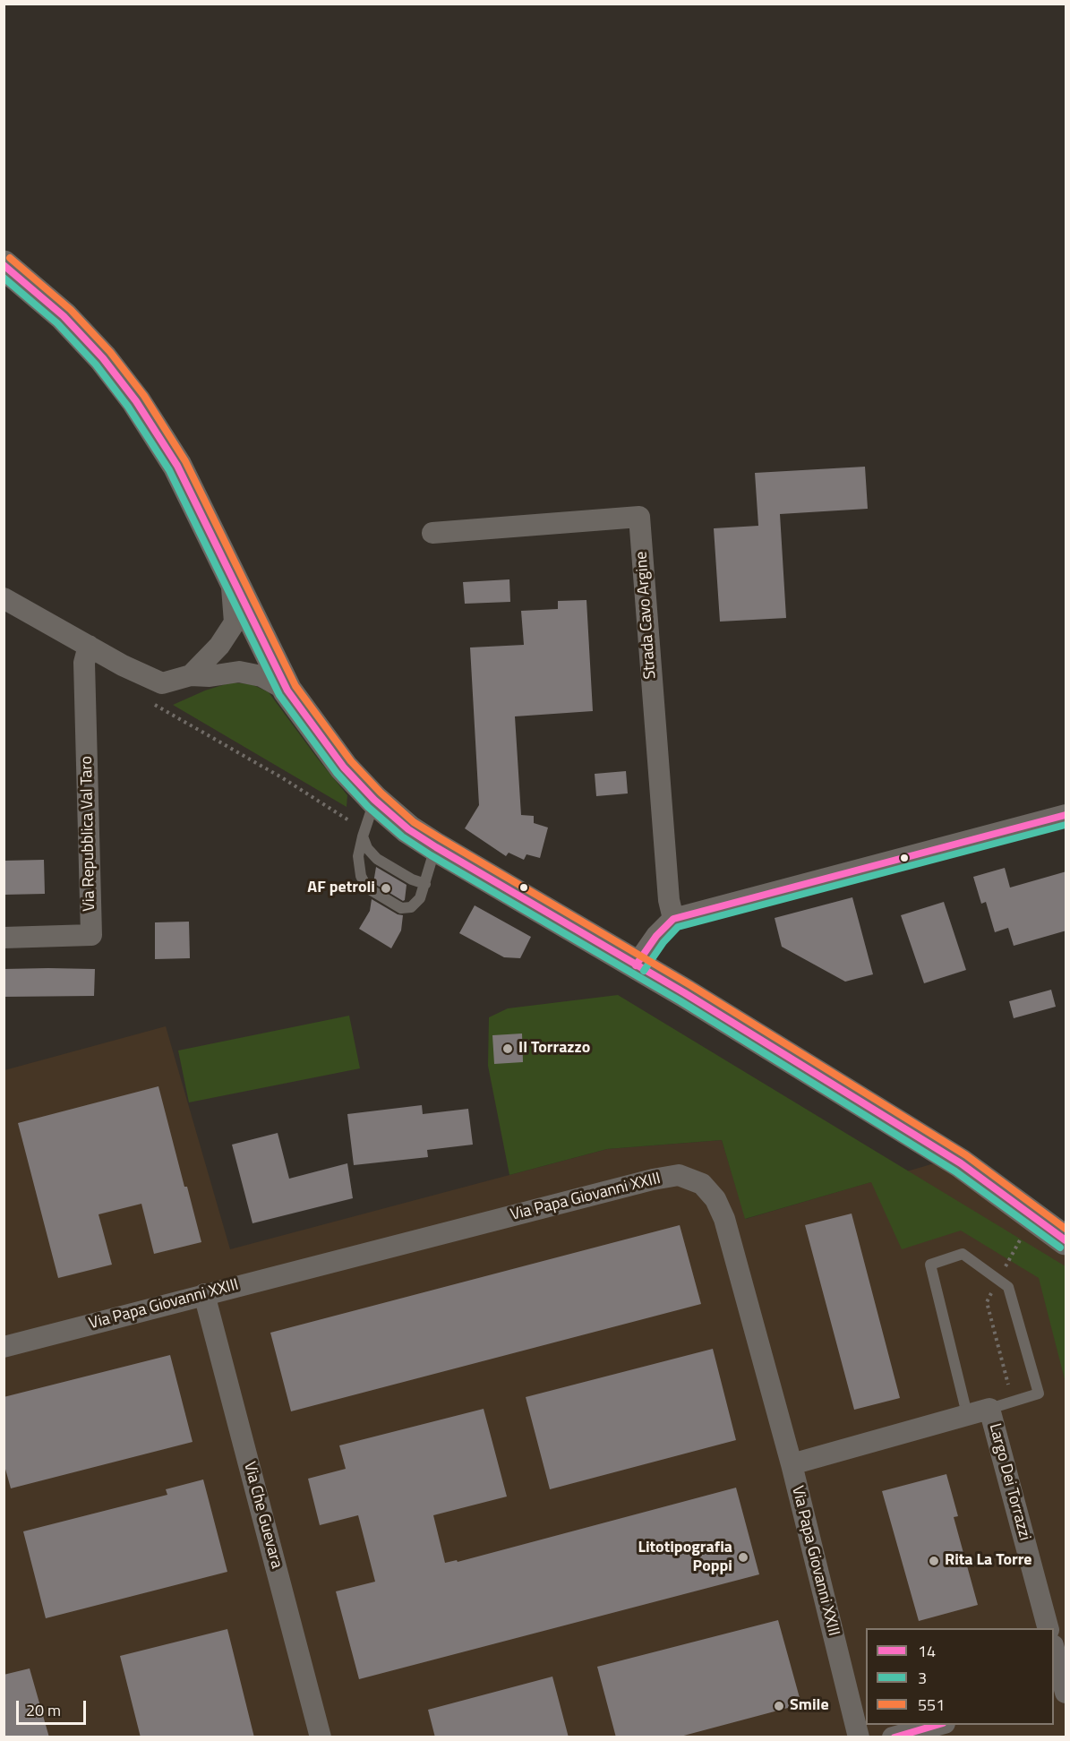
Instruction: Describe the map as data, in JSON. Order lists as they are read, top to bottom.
{
  "streets": {
    "street": [
      "Strada Cavo Argine",
      "Via Repubblica Val Taro",
      "Via Papa Giovanni XXIII",
      "Largo Dei Torrazzi",
      "Via Che Guevara"
    ]
  },
  "crossings": [
    ["Via Papa Giovanni XXIII", "Largo Dei Torrazzi"],
    ["Via Papa Giovanni XXIII", "Via Che Guevara"]
  ],
  "places": [
    "AF petroli",
    "Il Torrazzo",
    "Litotipografia Poppi",
    "Rita La Torre",
    "Smile"
  ],
  "lines": ["transit line 551", "transit line 14", "transit line 3"],
  "legend": ["14", "3", "551"],
  "scale_bar": "20 m"
}
